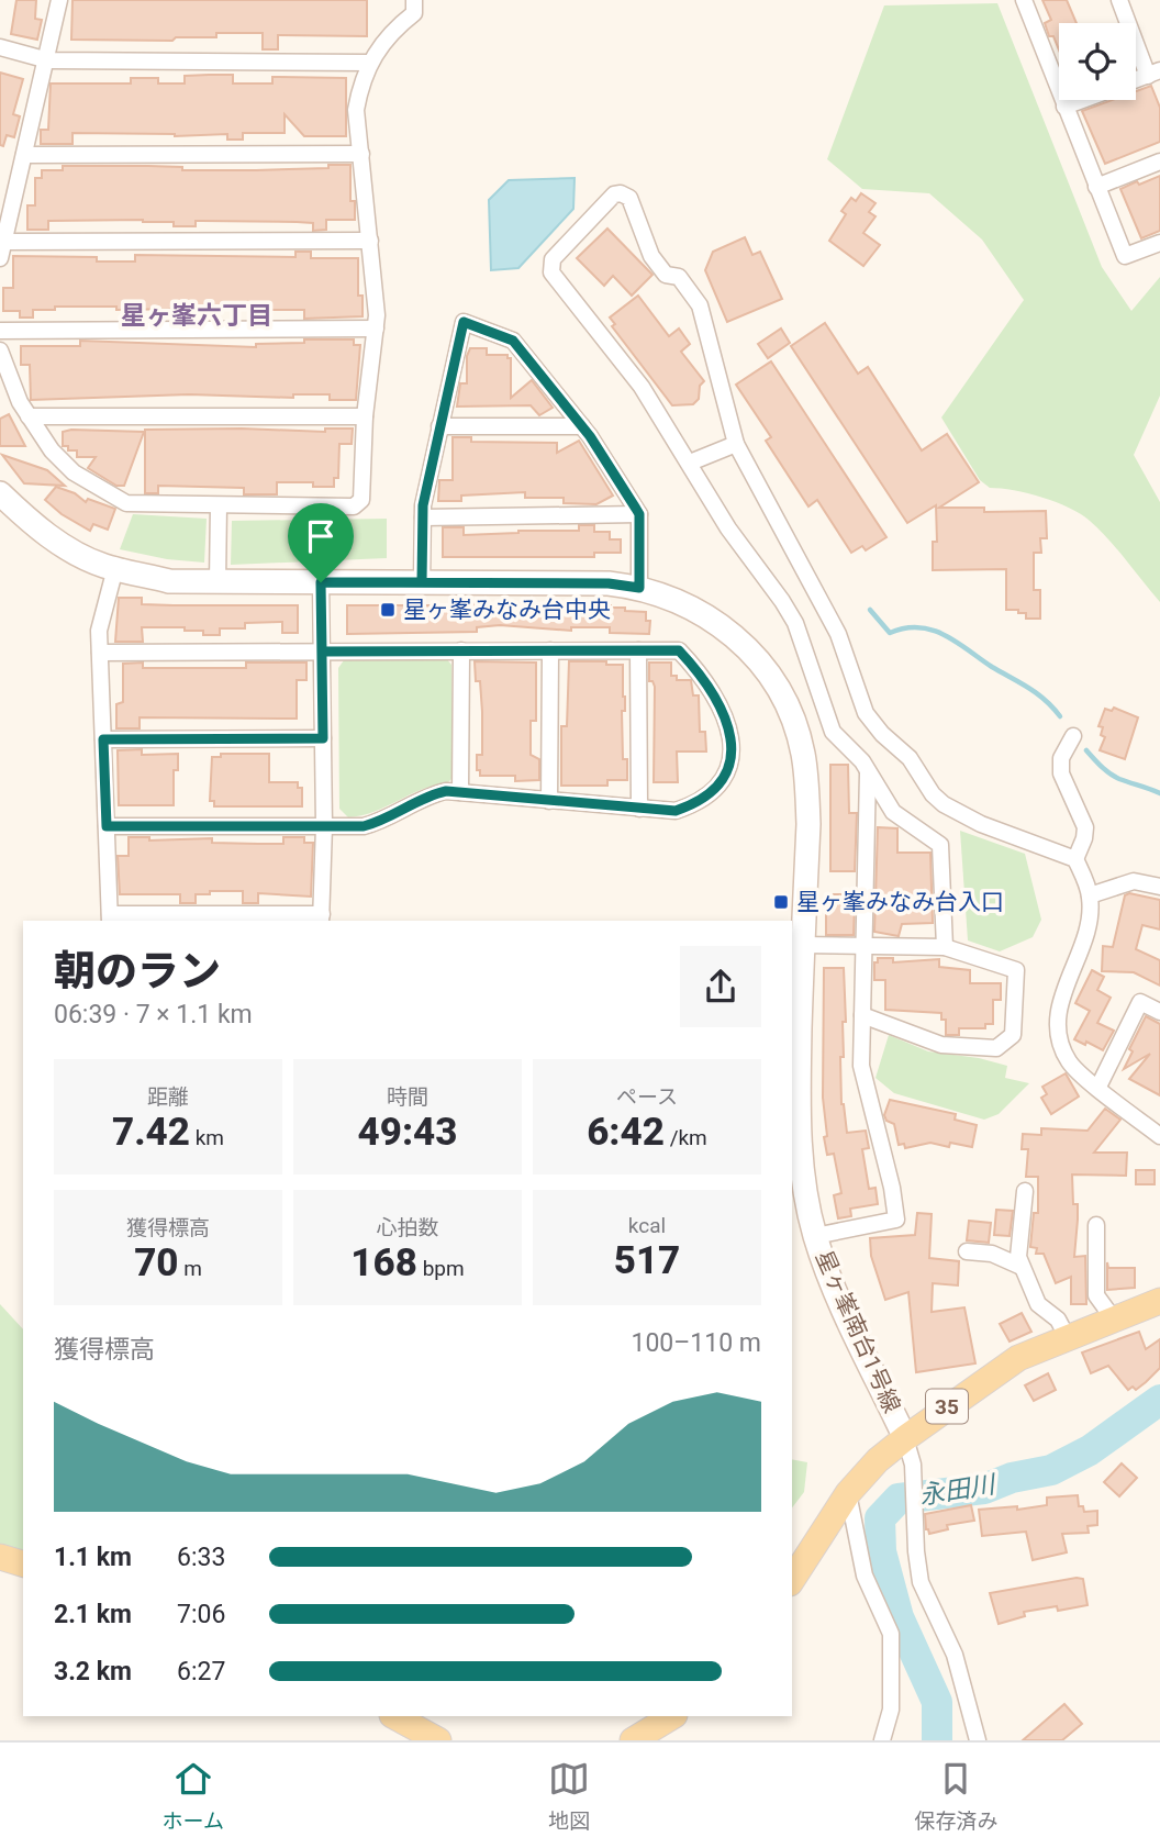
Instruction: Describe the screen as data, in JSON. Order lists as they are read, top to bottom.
{
  "streets": {
    "main road": ["35"],
    "street": ["星ヶ峯南台1号線"]
  },
  "crossings": [
    ["星ヶ峯南台1号線", "35"]
  ],
  "districts": ["星ヶ峯六丁目"],
  "water": ["永田川"],
  "places": {
    "transit": ["星ヶ峯みなみ台中央", "星ヶ峯みなみ台入口"]
  },
  "page": {
    "heading": ["朝のラン", "06:39 · 7 × 1.1 km"],
    "stats": [
      ["距離", "7.42 km"],
      ["時間", "49:43"],
      ["ペース", "6:42 /km"],
      ["獲得標高", "70 m"],
      ["心拍数", "168 bpm"],
      ["kcal", "517"]
    ],
    "chart": ["獲得標高", "100–110 m"],
    "list": [
      {
        "name": "1.1 km",
        "note": "6:33"
      },
      {
        "name": "2.1 km",
        "note": "7:06"
      },
      {
        "name": "3.2 km",
        "note": "6:27"
      }
    ],
    "tabs": ["ホーム", "地図", "保存済み"]
  }
}
